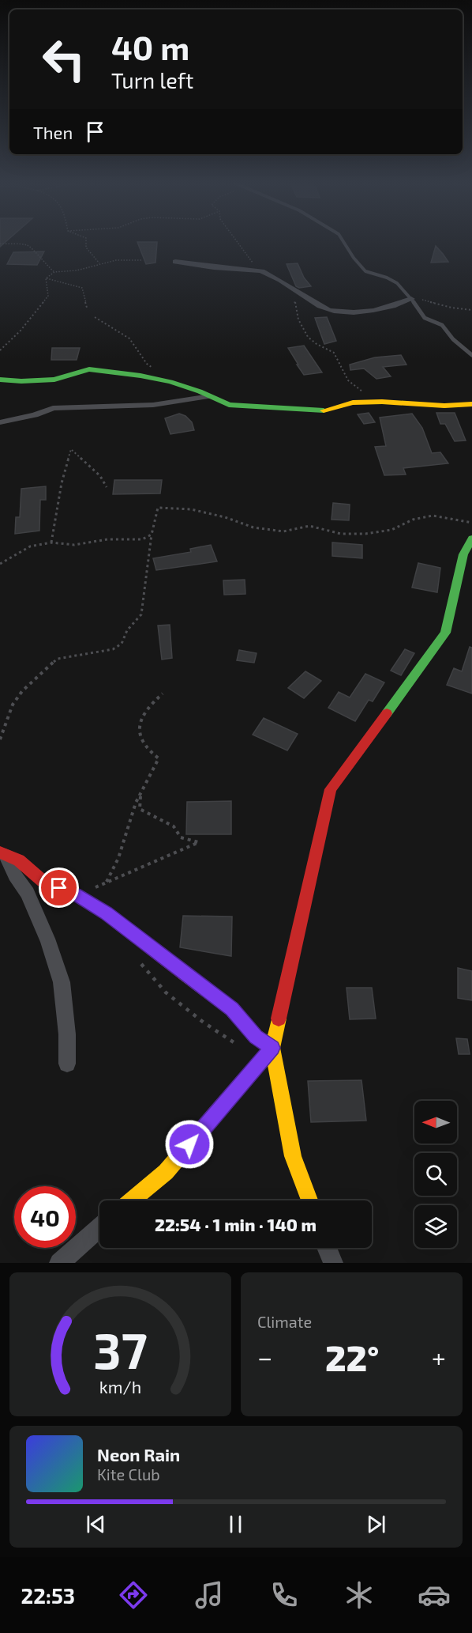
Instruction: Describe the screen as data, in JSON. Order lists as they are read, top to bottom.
{
  "north": "left",
  "page": {
    "turn": ["40 m", "Turn left"],
    "then": "Then",
    "limit": "40",
    "trip": "22:54 · 1 min · 140 m",
    "tile": "Climate",
    "heat": ["−", "22°", "+"],
    "song": ["Neon Rain", "Kite Club"],
    "tabs": "22:53",
    "gauge": ["37", "km/h"]
  }
}
